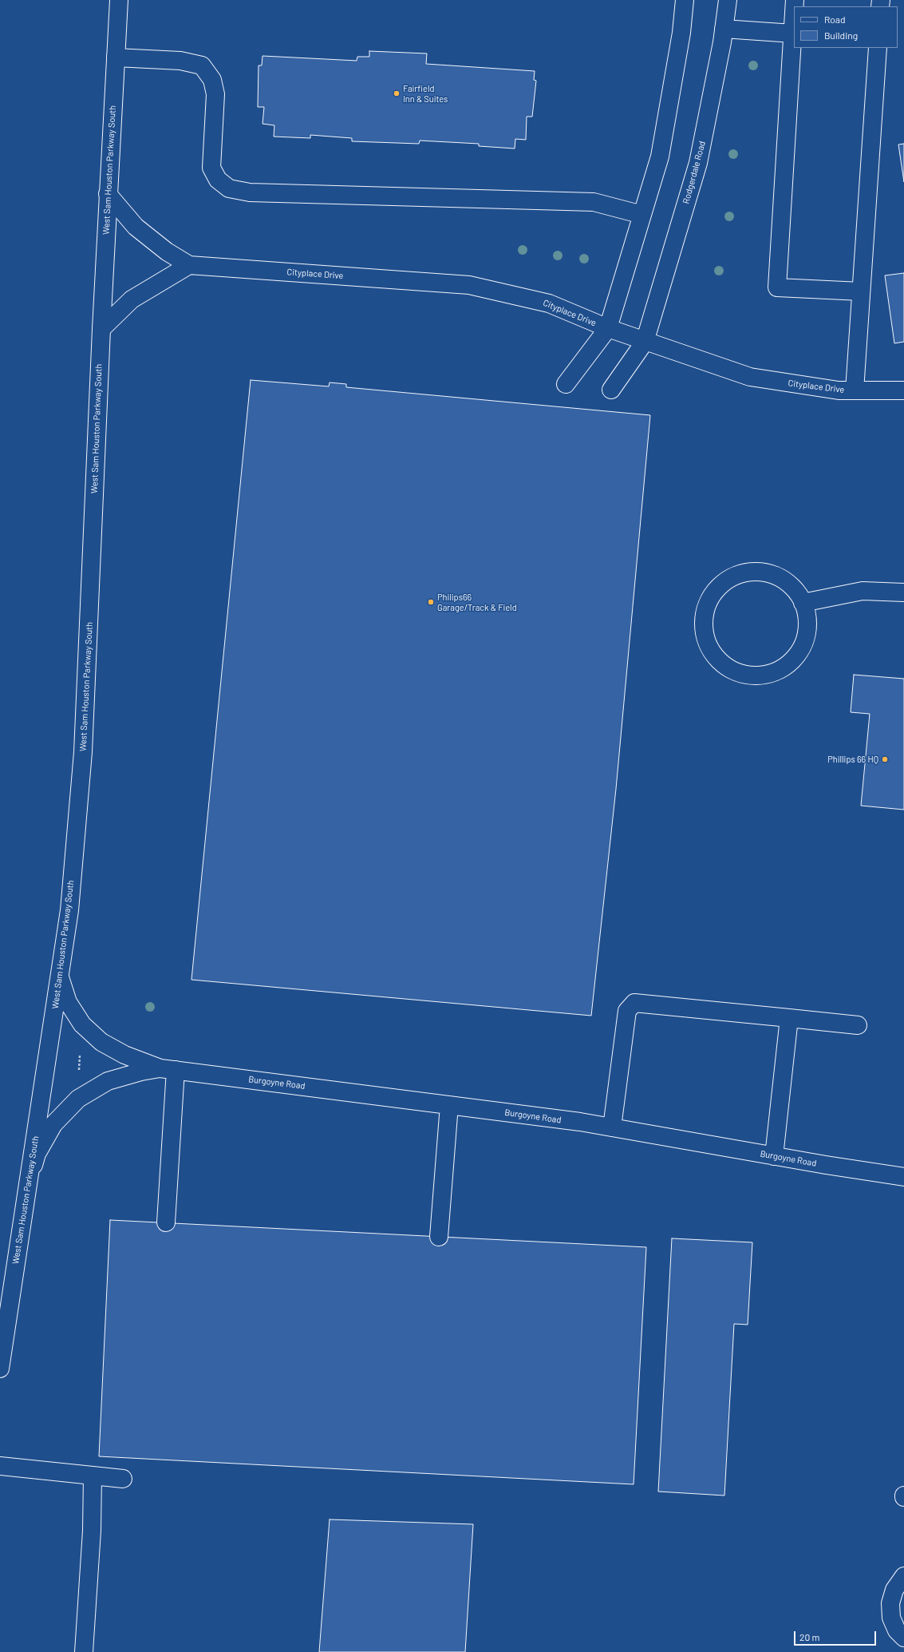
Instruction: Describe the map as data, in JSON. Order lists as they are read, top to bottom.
{
  "streets": {
    "street": [
      "West Sam Houston Parkway South",
      "Rodgerdale Road",
      "Cityplace Drive",
      "Burgoyne Road"
    ]
  },
  "crossings": [
    ["West Sam Houston Parkway South", "Cityplace Drive"],
    ["West Sam Houston Parkway South", "Burgoyne Road"],
    ["Rodgerdale Road", "Cityplace Drive"]
  ],
  "places": ["Fairfield Inn & Suites", "Philips66 Garage/Track & Field", "Phillips 66 HQ"],
  "legend": ["Road", "Building"],
  "scale_bar": "20 m"
}
